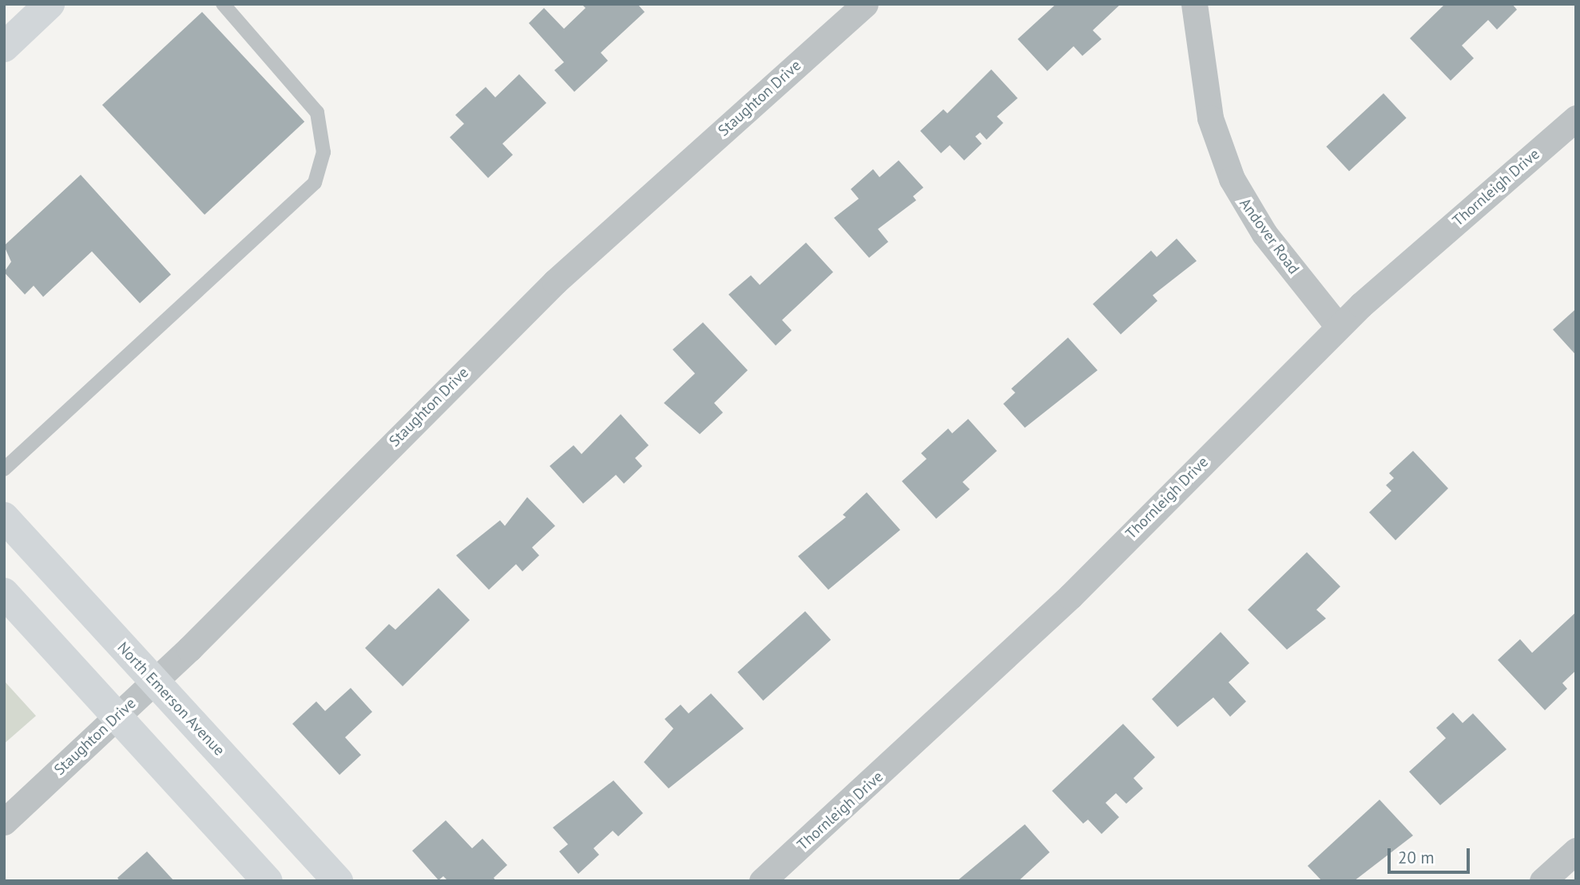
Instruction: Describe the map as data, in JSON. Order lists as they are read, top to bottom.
{
  "streets": {
    "main road": ["North Emerson Avenue"],
    "street": ["Staughton Drive", "Thornleigh Drive", "Andover Road"]
  },
  "crossings": [
    ["Staughton Drive", "North Emerson Avenue"],
    ["Thornleigh Drive", "Andover Road"]
  ],
  "scale_bar": "20 m"
}
